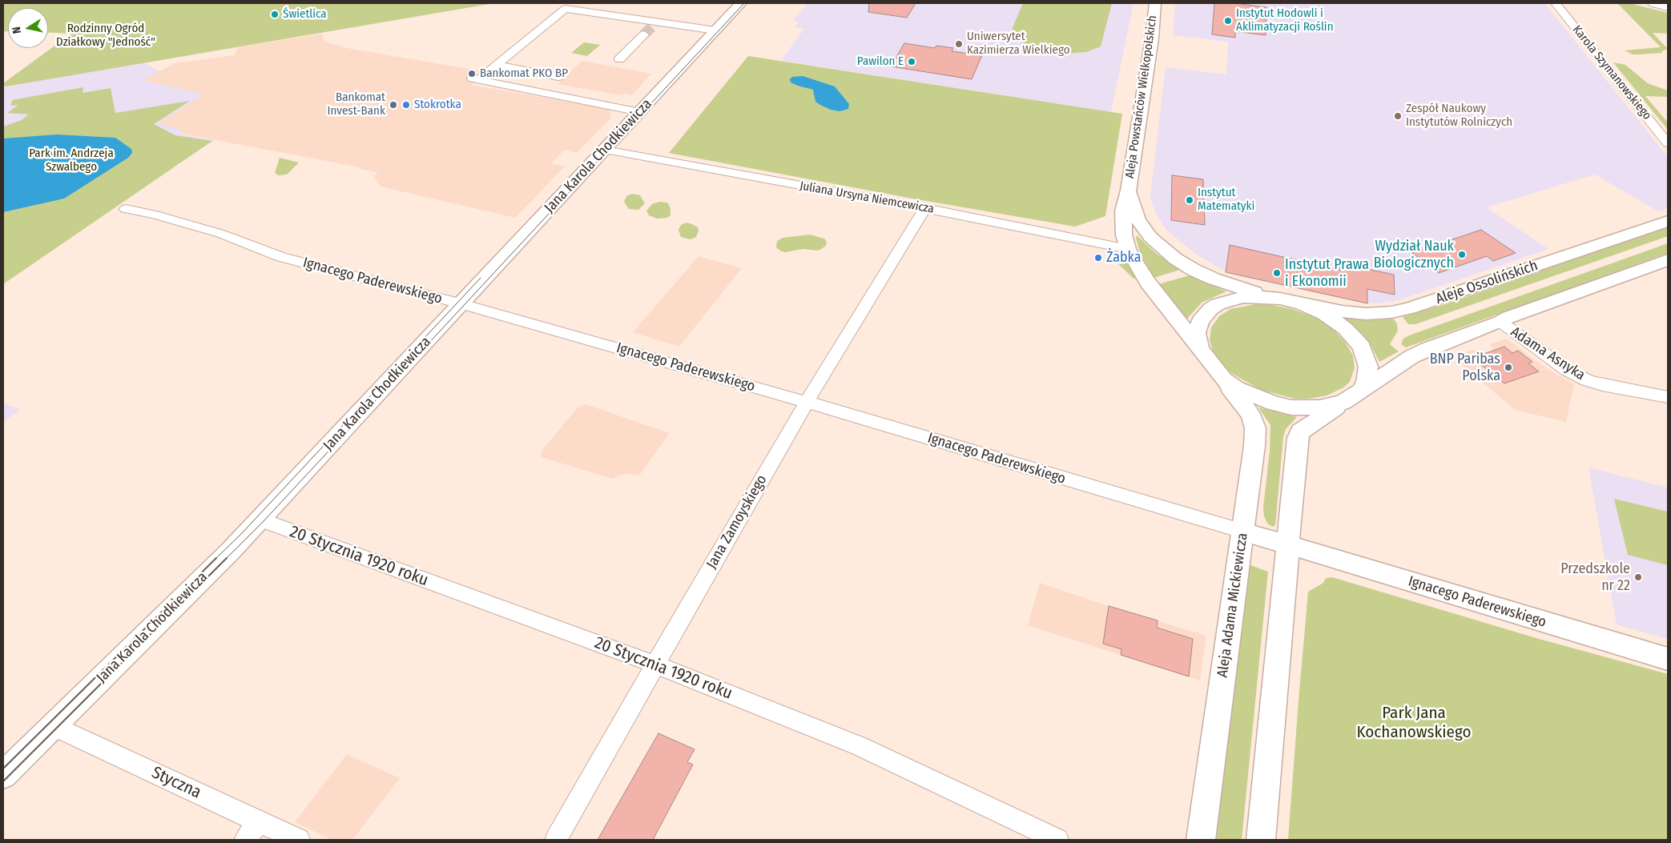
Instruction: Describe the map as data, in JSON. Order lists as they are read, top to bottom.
{
  "streets": {
    "street": [
      "Karola Szymanowskiego",
      "Aleja Powstańców Wielkopolskich",
      "Jana Karola Chodkiewicza",
      "Juliana Ursyna Niemcewicza",
      "Ignacego Paderewskiego",
      "Aleje Ossolińskich",
      "Adama Asnyka",
      "Jana Zamoyskiego",
      "20 Stycznia 1920 roku",
      "Aleja Adama Mickiewicza",
      "Styczna"
    ]
  },
  "crossings": [
    ["Aleja Powstańców Wielkopolskich", "Juliana Ursyna Niemcewicza"],
    ["Aleja Powstańców Wielkopolskich", "Aleje Ossolińskich"],
    ["Aleja Powstańców Wielkopolskich", "Aleja Adama Mickiewicza"],
    ["Jana Karola Chodkiewicza", "Juliana Ursyna Niemcewicza"],
    ["Jana Karola Chodkiewicza", "Ignacego Paderewskiego"],
    ["Jana Karola Chodkiewicza", "20 Stycznia 1920 roku"],
    ["Jana Karola Chodkiewicza", "Styczna"],
    ["Juliana Ursyna Niemcewicza", "Jana Zamoyskiego"],
    ["Ignacego Paderewskiego", "Jana Zamoyskiego"],
    ["Ignacego Paderewskiego", "Aleja Adama Mickiewicza"],
    ["Aleje Ossolińskich", "Aleja Adama Mickiewicza"],
    ["Jana Zamoyskiego", "20 Stycznia 1920 roku"]
  ],
  "parks": ["Rodzinny Ogród Działkowy \"Jedność\"", "Park im. Andrzeja Szwalbego", "Park Jana Kochanowskiego"],
  "places": [
    "Świetlica",
    "Instytut Hodowli i Aklimatyzacji Roślin",
    "Uniwersytet Kazimierza Wielkiego",
    "Pawilon E",
    "Bankomat PKO BP",
    "Bankomat Invest-Bank",
    "Stokrotka",
    "Zespół Naukowy Instytutów Rolniczych",
    "Instytut Matematyki",
    "Wydział Nauk Biologicznych",
    "Żabka",
    "Instytut Prawa i Ekonomii",
    "BNP Paribas Polska",
    "Przedszkole nr 22"
  ],
  "north": "left"
}
